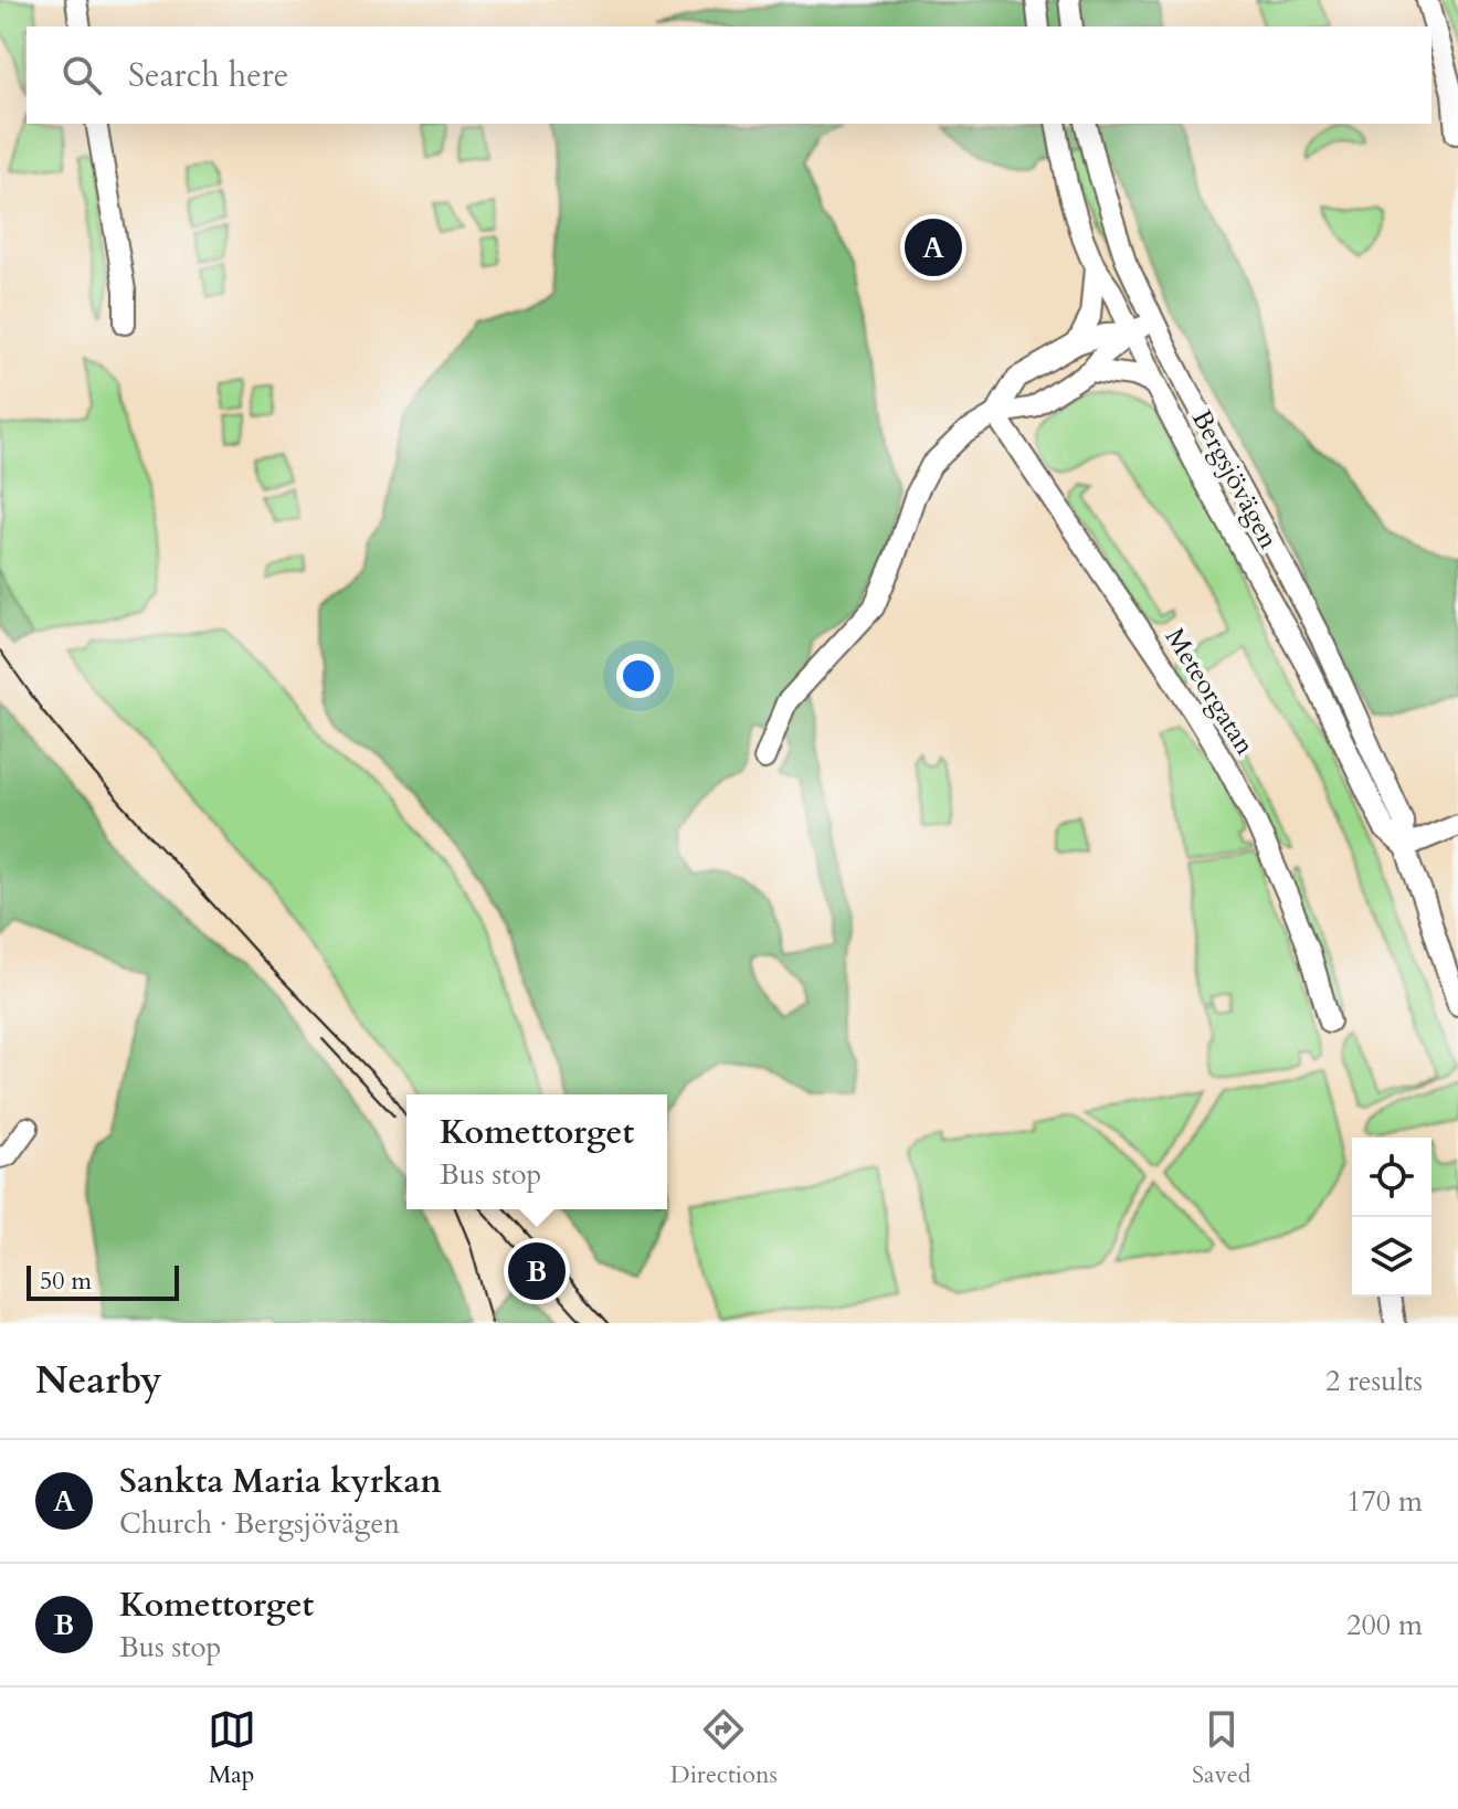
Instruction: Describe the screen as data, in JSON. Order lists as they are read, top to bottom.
{
  "streets": {
    "street": ["Bergsjövägen", "Meteorgatan"]
  },
  "scale_bar": "50 m",
  "page": {
    "search": "Search here",
    "pins": ["A", "B"],
    "popup": ["Komettorget", "Bus stop"],
    "scale": "50 m",
    "heading": ["Nearby", "2 results"],
    "list": [
      {
        "mark": "A",
        "name": "Sankta Maria kyrkan",
        "note": "Church · Bergsjövägen",
        "value": "170 m"
      },
      {
        "mark": "B",
        "name": "Komettorget",
        "note": "Bus stop",
        "value": "200 m"
      }
    ],
    "nav": ["Map", "Directions", "Saved"]
  }
}
